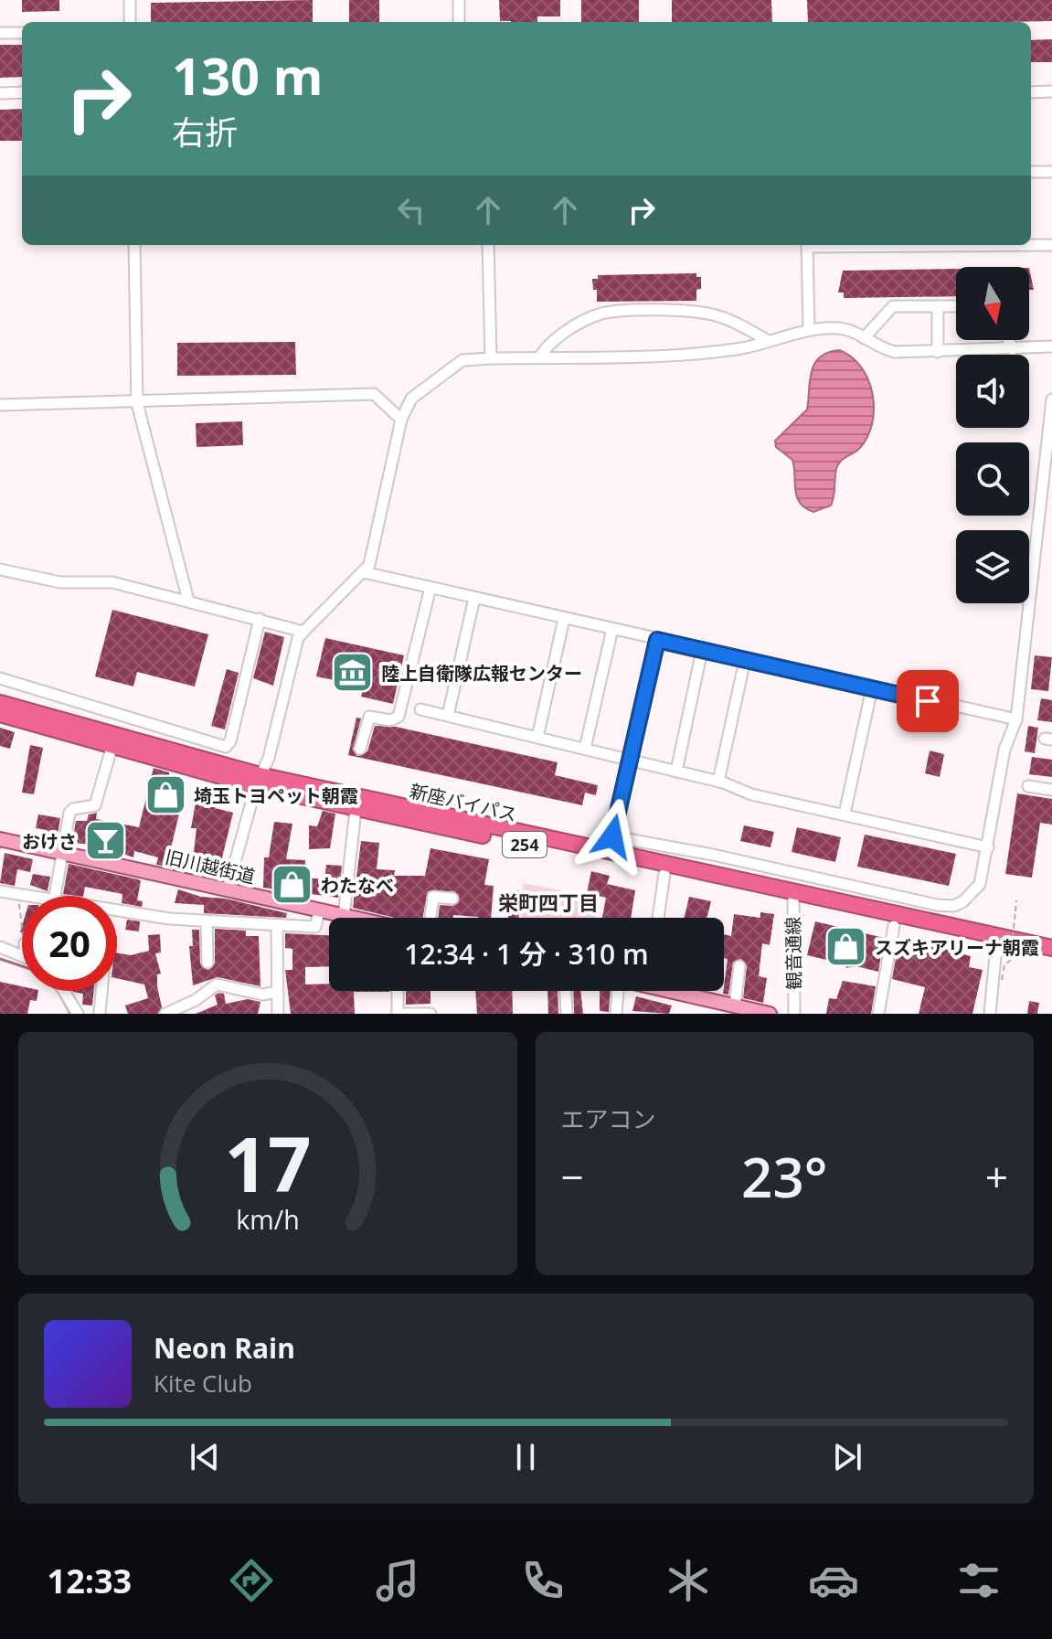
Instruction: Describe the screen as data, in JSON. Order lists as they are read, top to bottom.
{
  "streets": {
    "highway": ["新座バイパス", "254"],
    "main road": ["旧川越街道"],
    "street": ["観音通線"]
  },
  "crossings": [
    ["新座バイパス", "観音通線"]
  ],
  "districts": ["栄町四丁目"],
  "places": {
    "museum": ["陸上自衛隊広報センター"],
    "shop": ["埼玉トヨペット朝霞", "わたなべ", "スズキアリーナ朝霞"],
    "bar": ["おけさ"]
  },
  "north": "bottom",
  "page": {
    "turn": ["130 m", "右折"],
    "limit": "20",
    "trip": "12:34 · 1 分 · 310 m",
    "tile": "エアコン",
    "heat": ["−", "23°", "+"],
    "song": ["Neon Rain", "Kite Club"],
    "tabs": "12:33",
    "gauge": ["17", "km/h"]
  }
}
